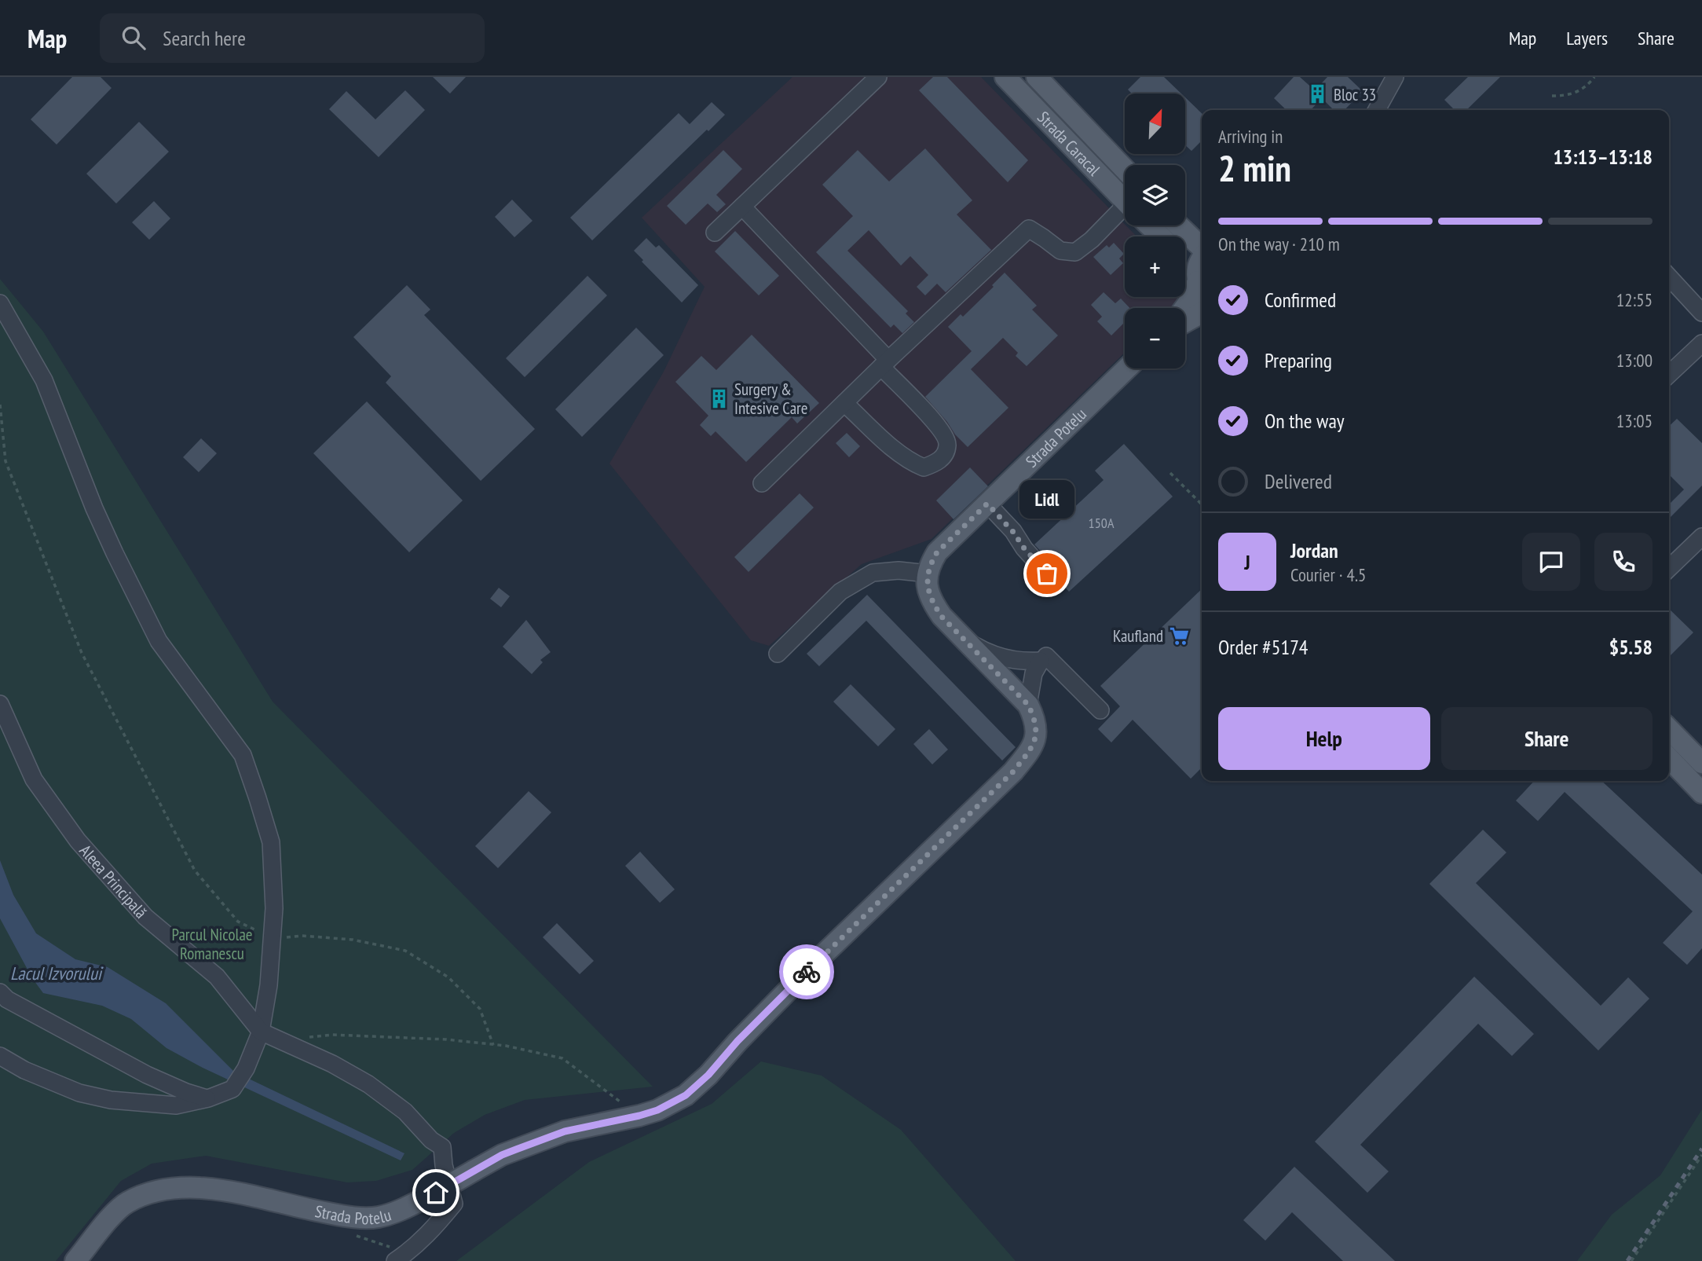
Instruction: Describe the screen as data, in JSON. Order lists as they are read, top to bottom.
{
  "streets": {
    "main road": ["Strada Caracal", "Strada Potelu"],
    "street": ["Aleea Principală"]
  },
  "water": ["Lacul Izvorului"],
  "parks": ["Parcul Nicolae Romanescu"],
  "places": {
    "building": ["Bloc 33", "Surgery & Intesive Care"],
    "other": ["Lidl"],
    "supermarket": ["Kaufland"]
  },
  "house_numbers": ["150A"],
  "north": "top right",
  "page": {
    "header": "Map",
    "search": "Search here",
    "nav": ["Map", "Layers", "Share"],
    "map_buttons": ["+", "−"],
    "heading": ["2 min", "Arriving in", "13:13–13:18"],
    "panel": [
      "Jordan",
      "Courier · 4.5",
      "Order #5174",
      "$5.58"
    ],
    "bar": "On the way · 210 m",
    "list": [
      ["Confirmed", "12:55"],
      ["Preparing", "13:00"],
      ["On the way", "13:05"],
      "Delivered"
    ],
    "bubble": "Lidl",
    "round": "J",
    "buttons": ["Help", "Share"]
  }
}
